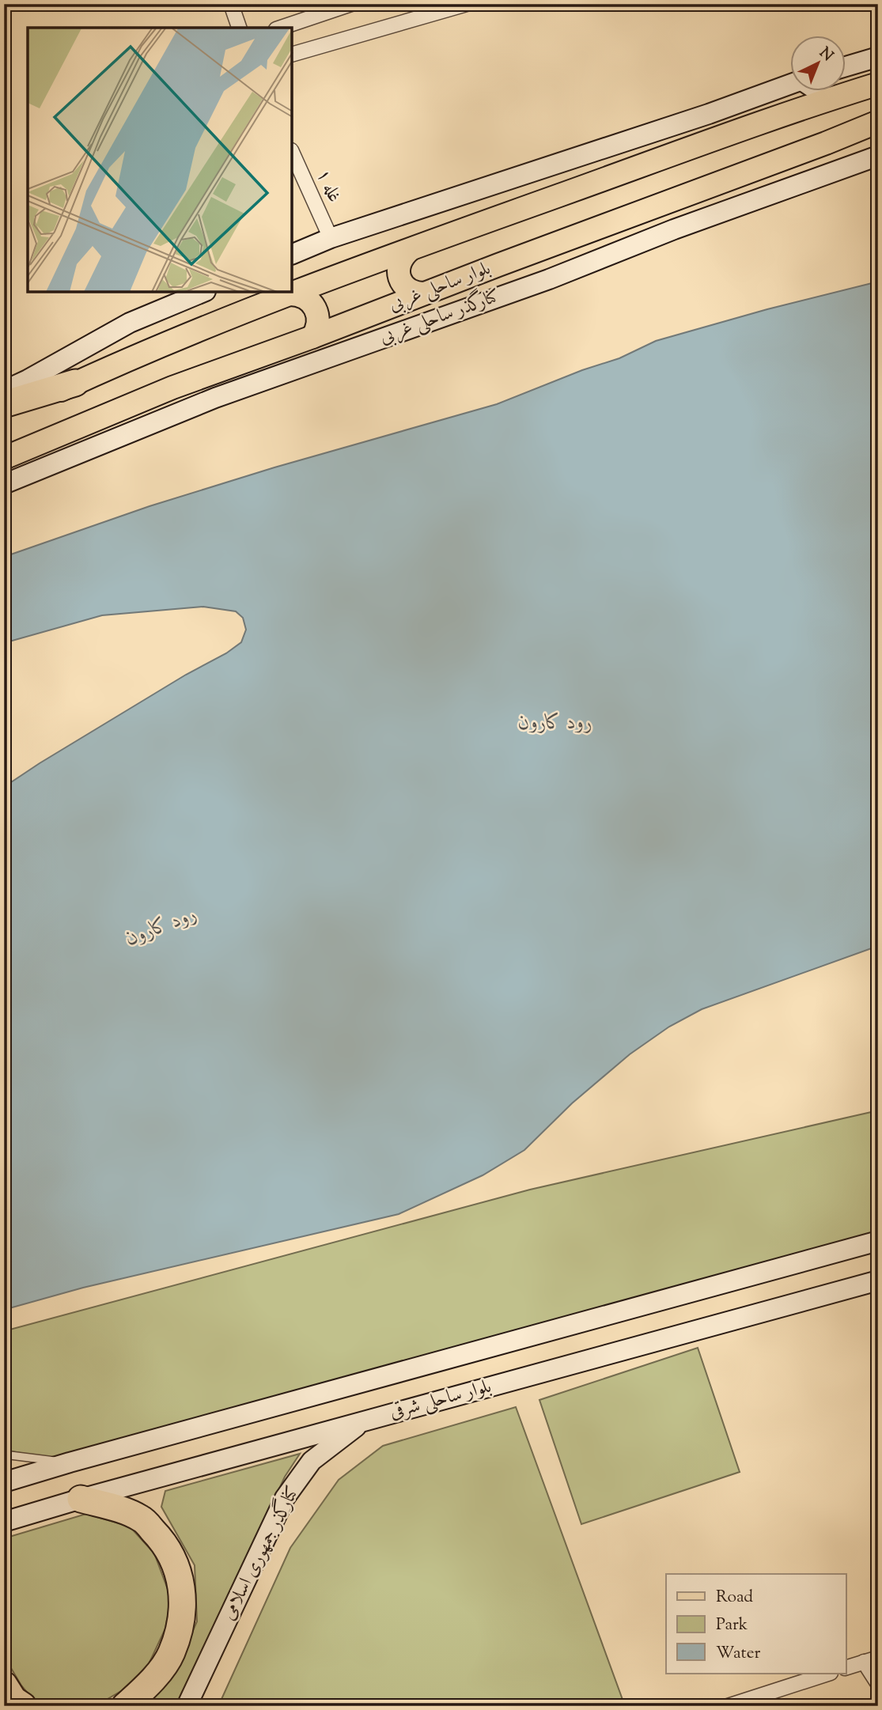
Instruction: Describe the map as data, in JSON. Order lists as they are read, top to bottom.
{
  "streets": {
    "main road": [
      "بلوار ساحلی غربی",
      "کنارگذر ساحلی غربی",
      "بلوار ساحلی شرقی",
      "کنارگذر جمهوری اسلامی"
    ],
    "street": ["غله ۱"]
  },
  "crossings": [
    ["بلوار ساحلی شرقی", "کنارگذر جمهوری اسلامی"]
  ],
  "water": ["رود کارون"],
  "legend": ["Road", "Park", "Water"],
  "north": "top right"
}
